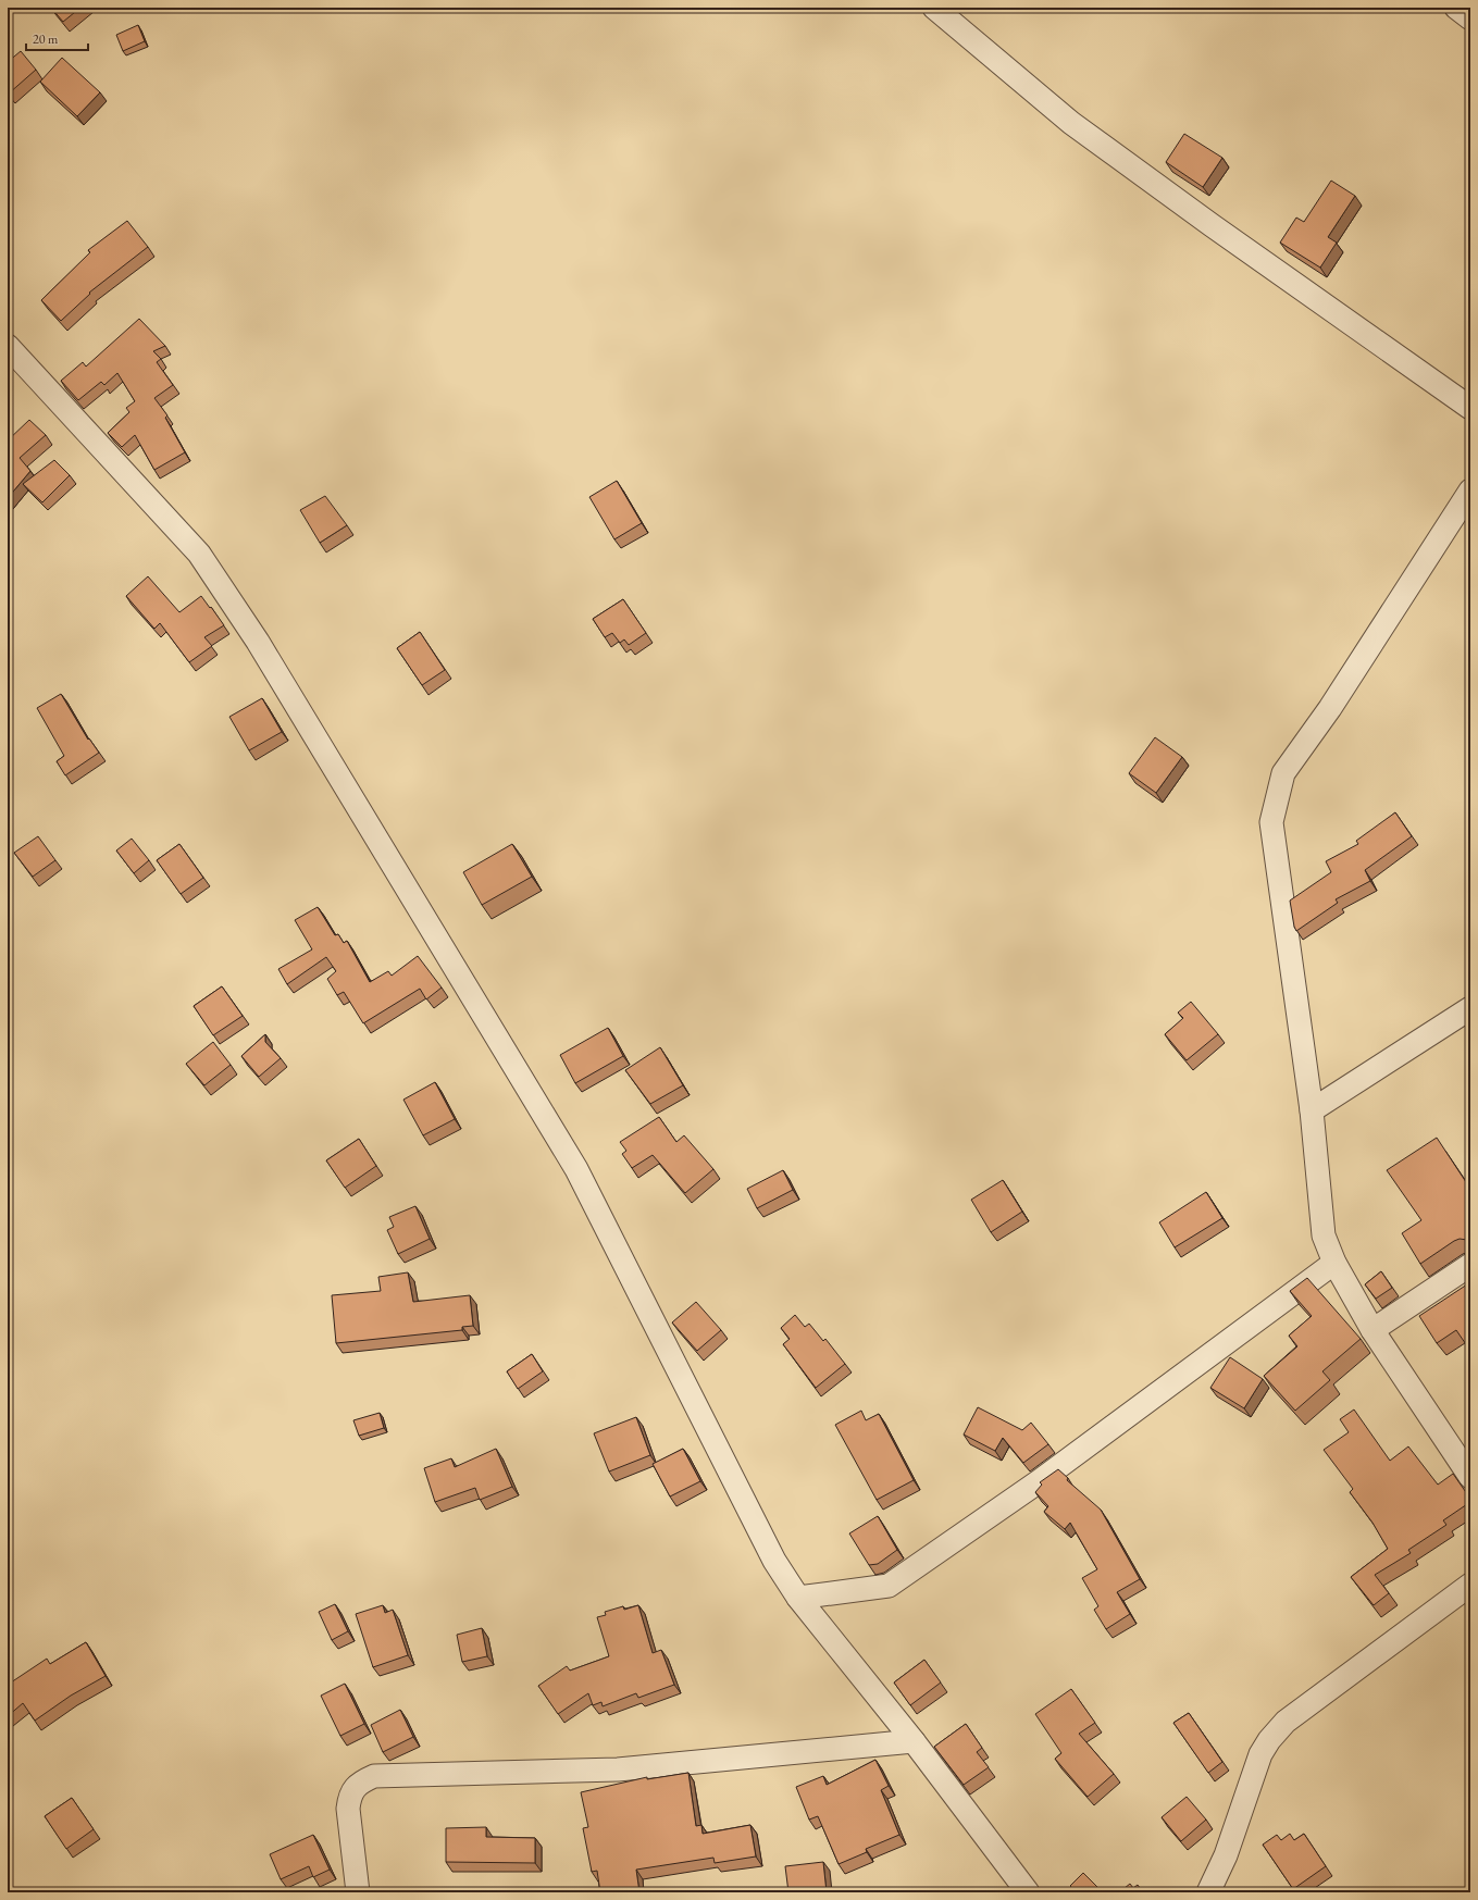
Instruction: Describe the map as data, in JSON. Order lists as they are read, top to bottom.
{
  "scale_bar": "20 m"
}
